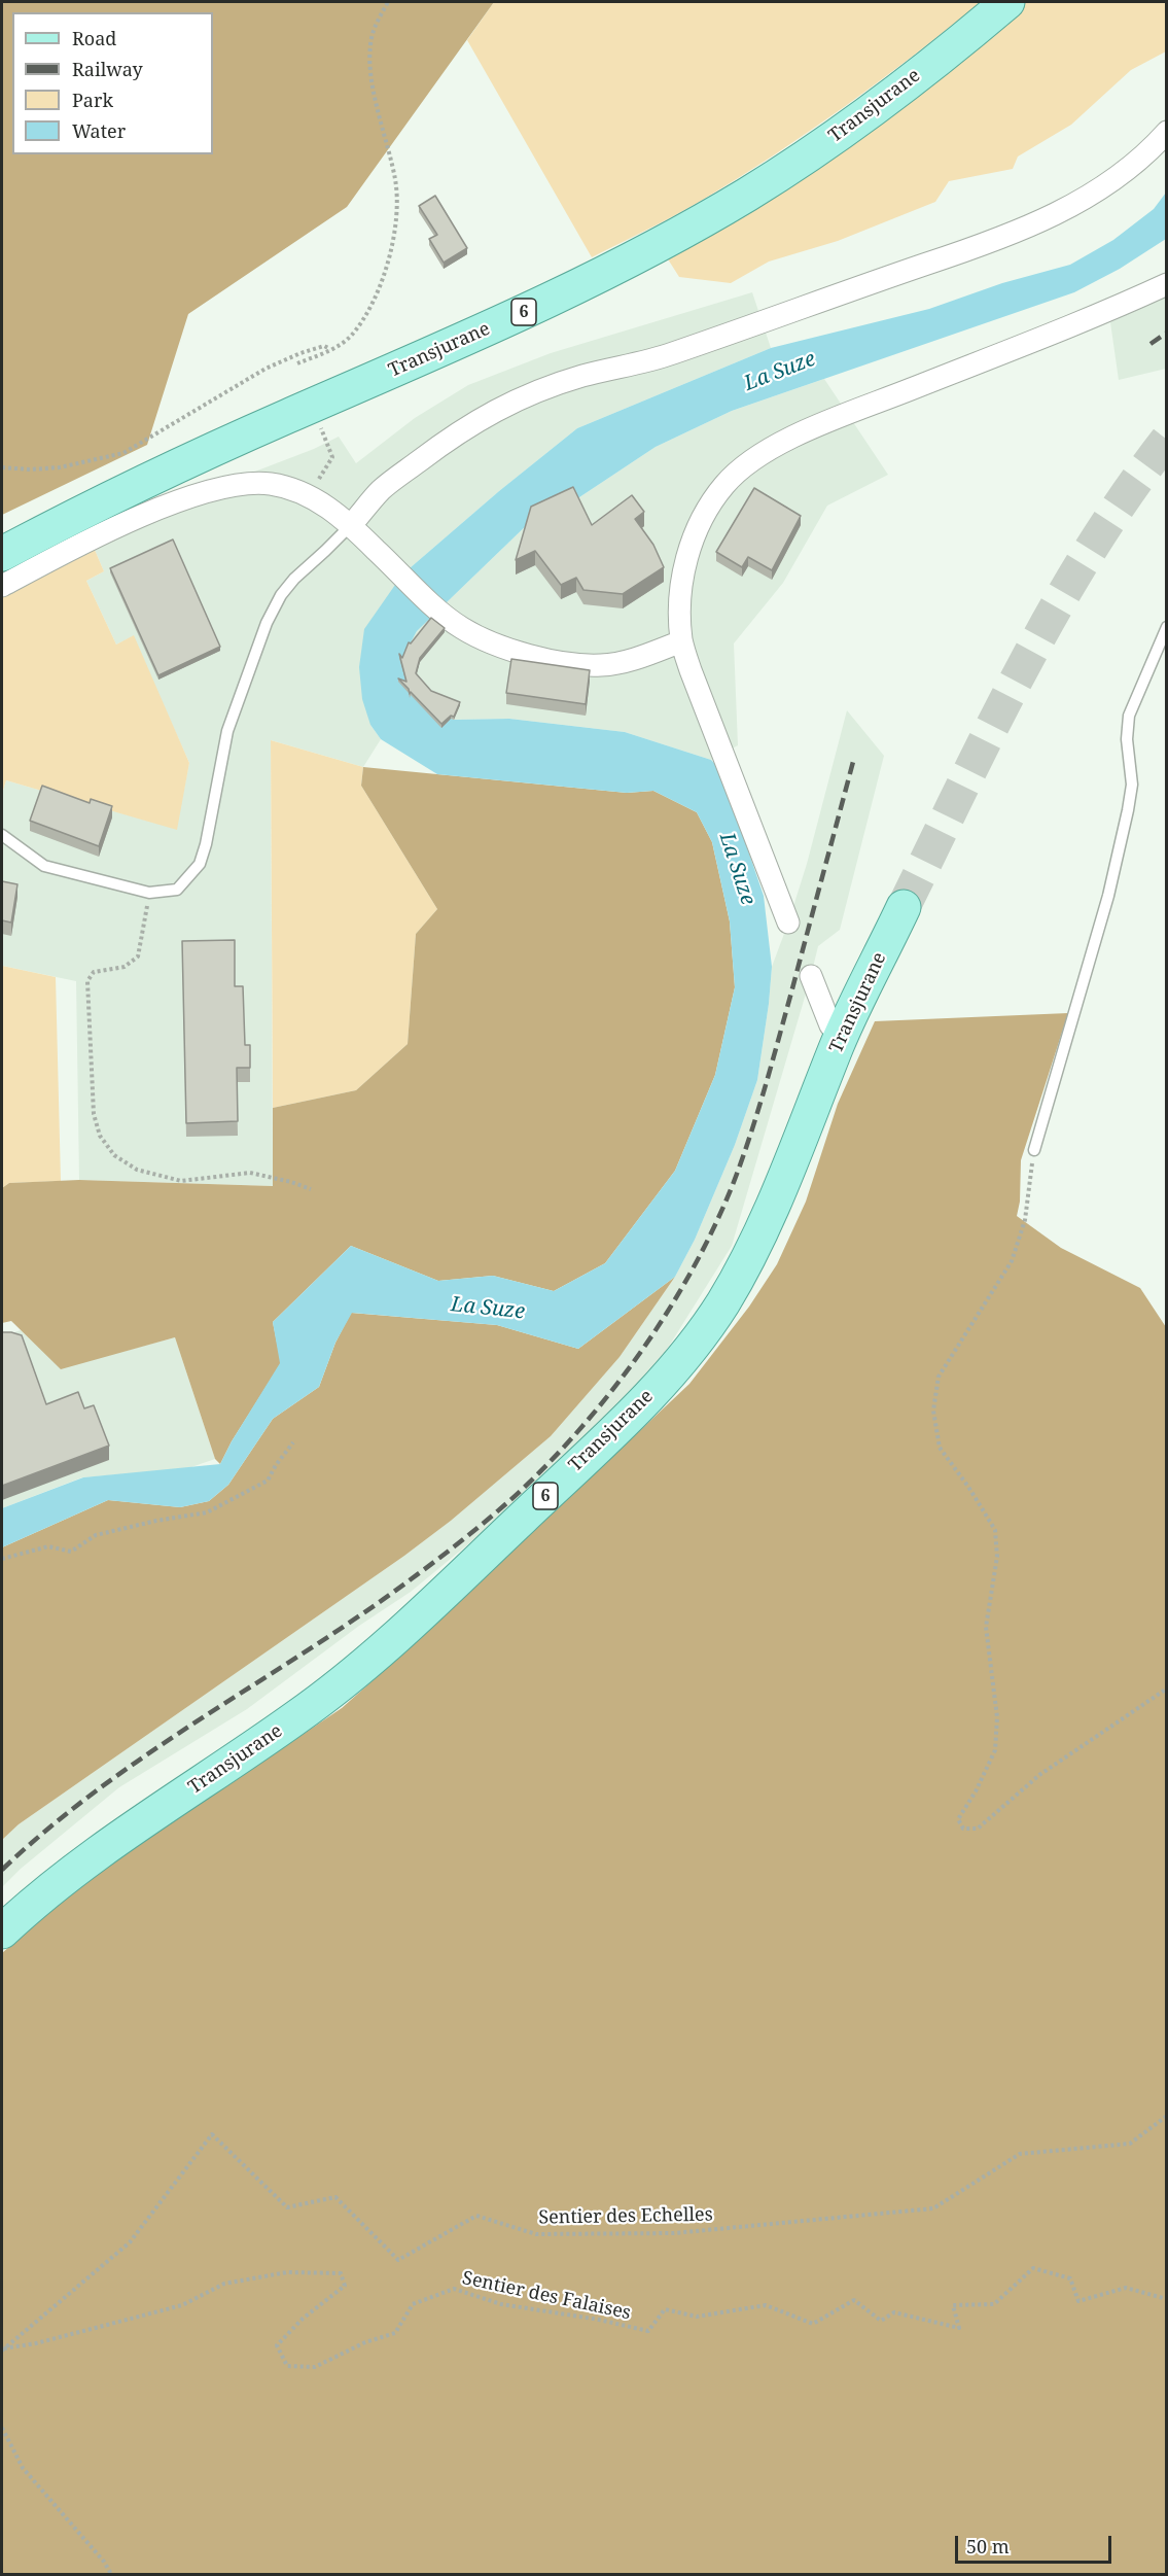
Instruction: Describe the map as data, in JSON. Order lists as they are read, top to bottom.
{
  "streets": {
    "main road": ["Transjurane", "6"],
    "path": ["Sentier des Echelles", "Sentier des Falaises"]
  },
  "crossings": [
    ["Sentier des Echelles", "Sentier des Falaises"]
  ],
  "water": ["La Suze"],
  "legend": [
    "Road",
    "Railway",
    "Park",
    "Water"
  ],
  "scale_bar": "50 m"
}
